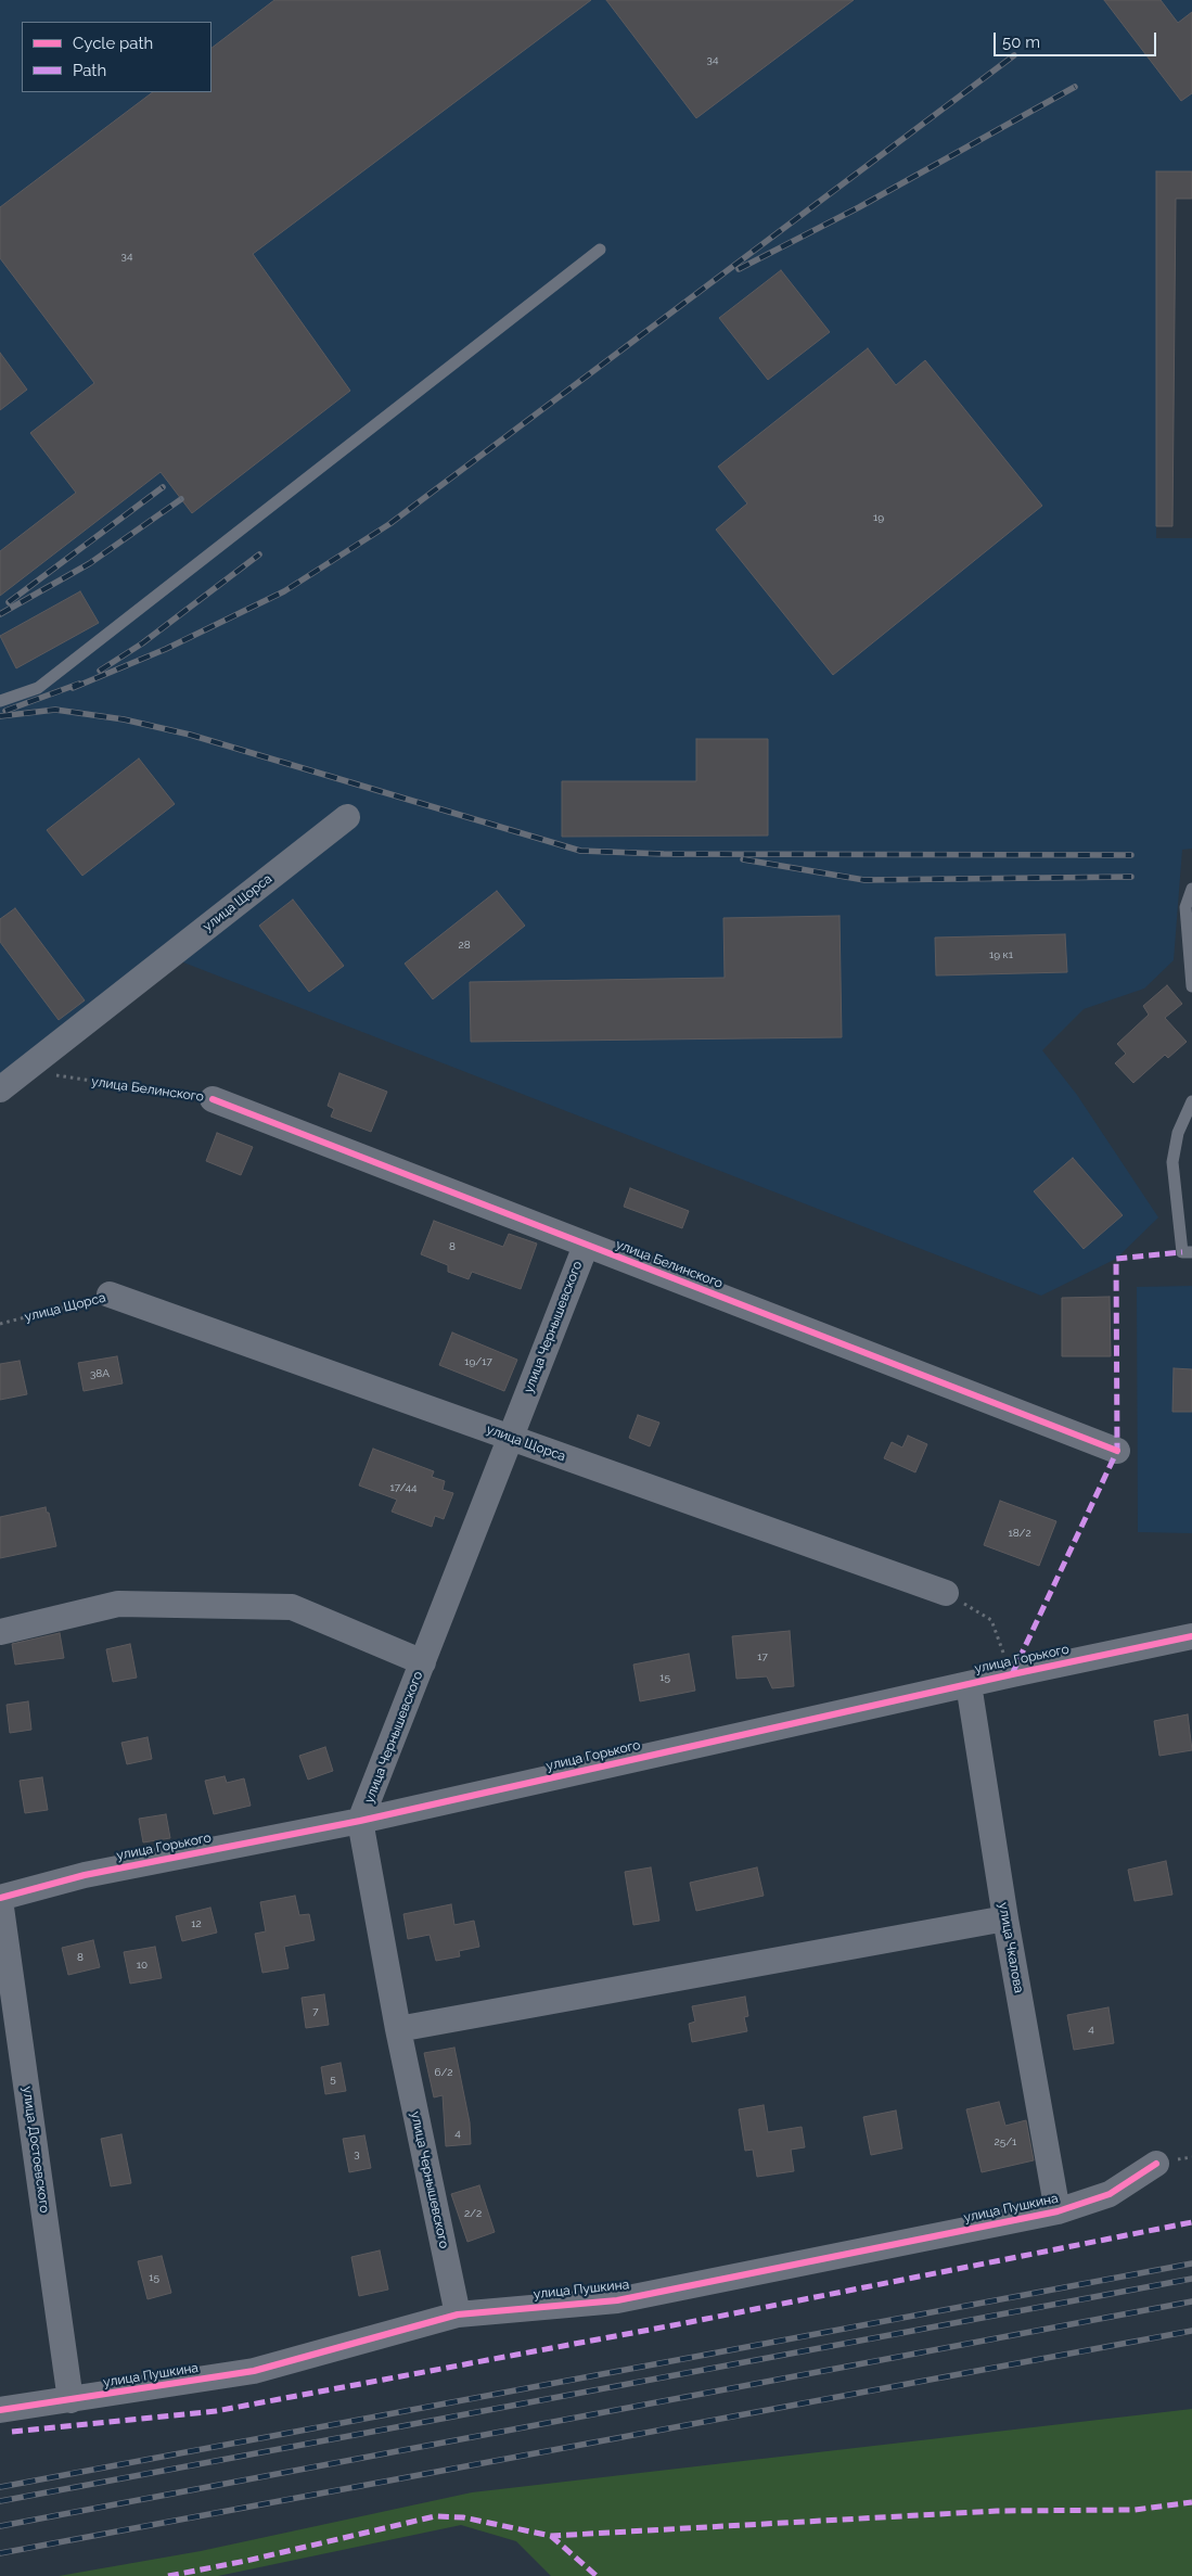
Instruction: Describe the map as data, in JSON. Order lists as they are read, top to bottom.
{
  "streets": {
    "street": [
      "улица Щорса",
      "улица Белинского",
      "улица Чернышевского",
      "улица Горького",
      "улица Чкалова",
      "улица Достоевского",
      "улица Пушкина"
    ]
  },
  "crossings": [
    ["улица Щорса", "улица Белинского"],
    ["улица Щорса", "улица Чернышевского"],
    ["улица Белинского", "улица Чернышевского"],
    ["улица Чернышевского", "улица Горького"],
    ["улица Чернышевского", "улица Пушкина"],
    ["улица Горького", "улица Чкалова"],
    ["улица Горького", "улица Достоевского"],
    ["улица Чкалова", "улица Пушкина"],
    ["улица Достоевского", "улица Пушкина"]
  ],
  "house_numbers": [
    "34",
    "34",
    "19",
    "28",
    "19 к1",
    "8",
    "19/17",
    "38А",
    "17/44",
    "18/2",
    "17",
    "15",
    "12",
    "8",
    "10",
    "7",
    "4",
    "6/2",
    "5",
    "4",
    "25/1",
    "3",
    "2/2",
    "15"
  ],
  "legend": ["Cycle path", "Path"],
  "scale_bar": "50 m"
}
